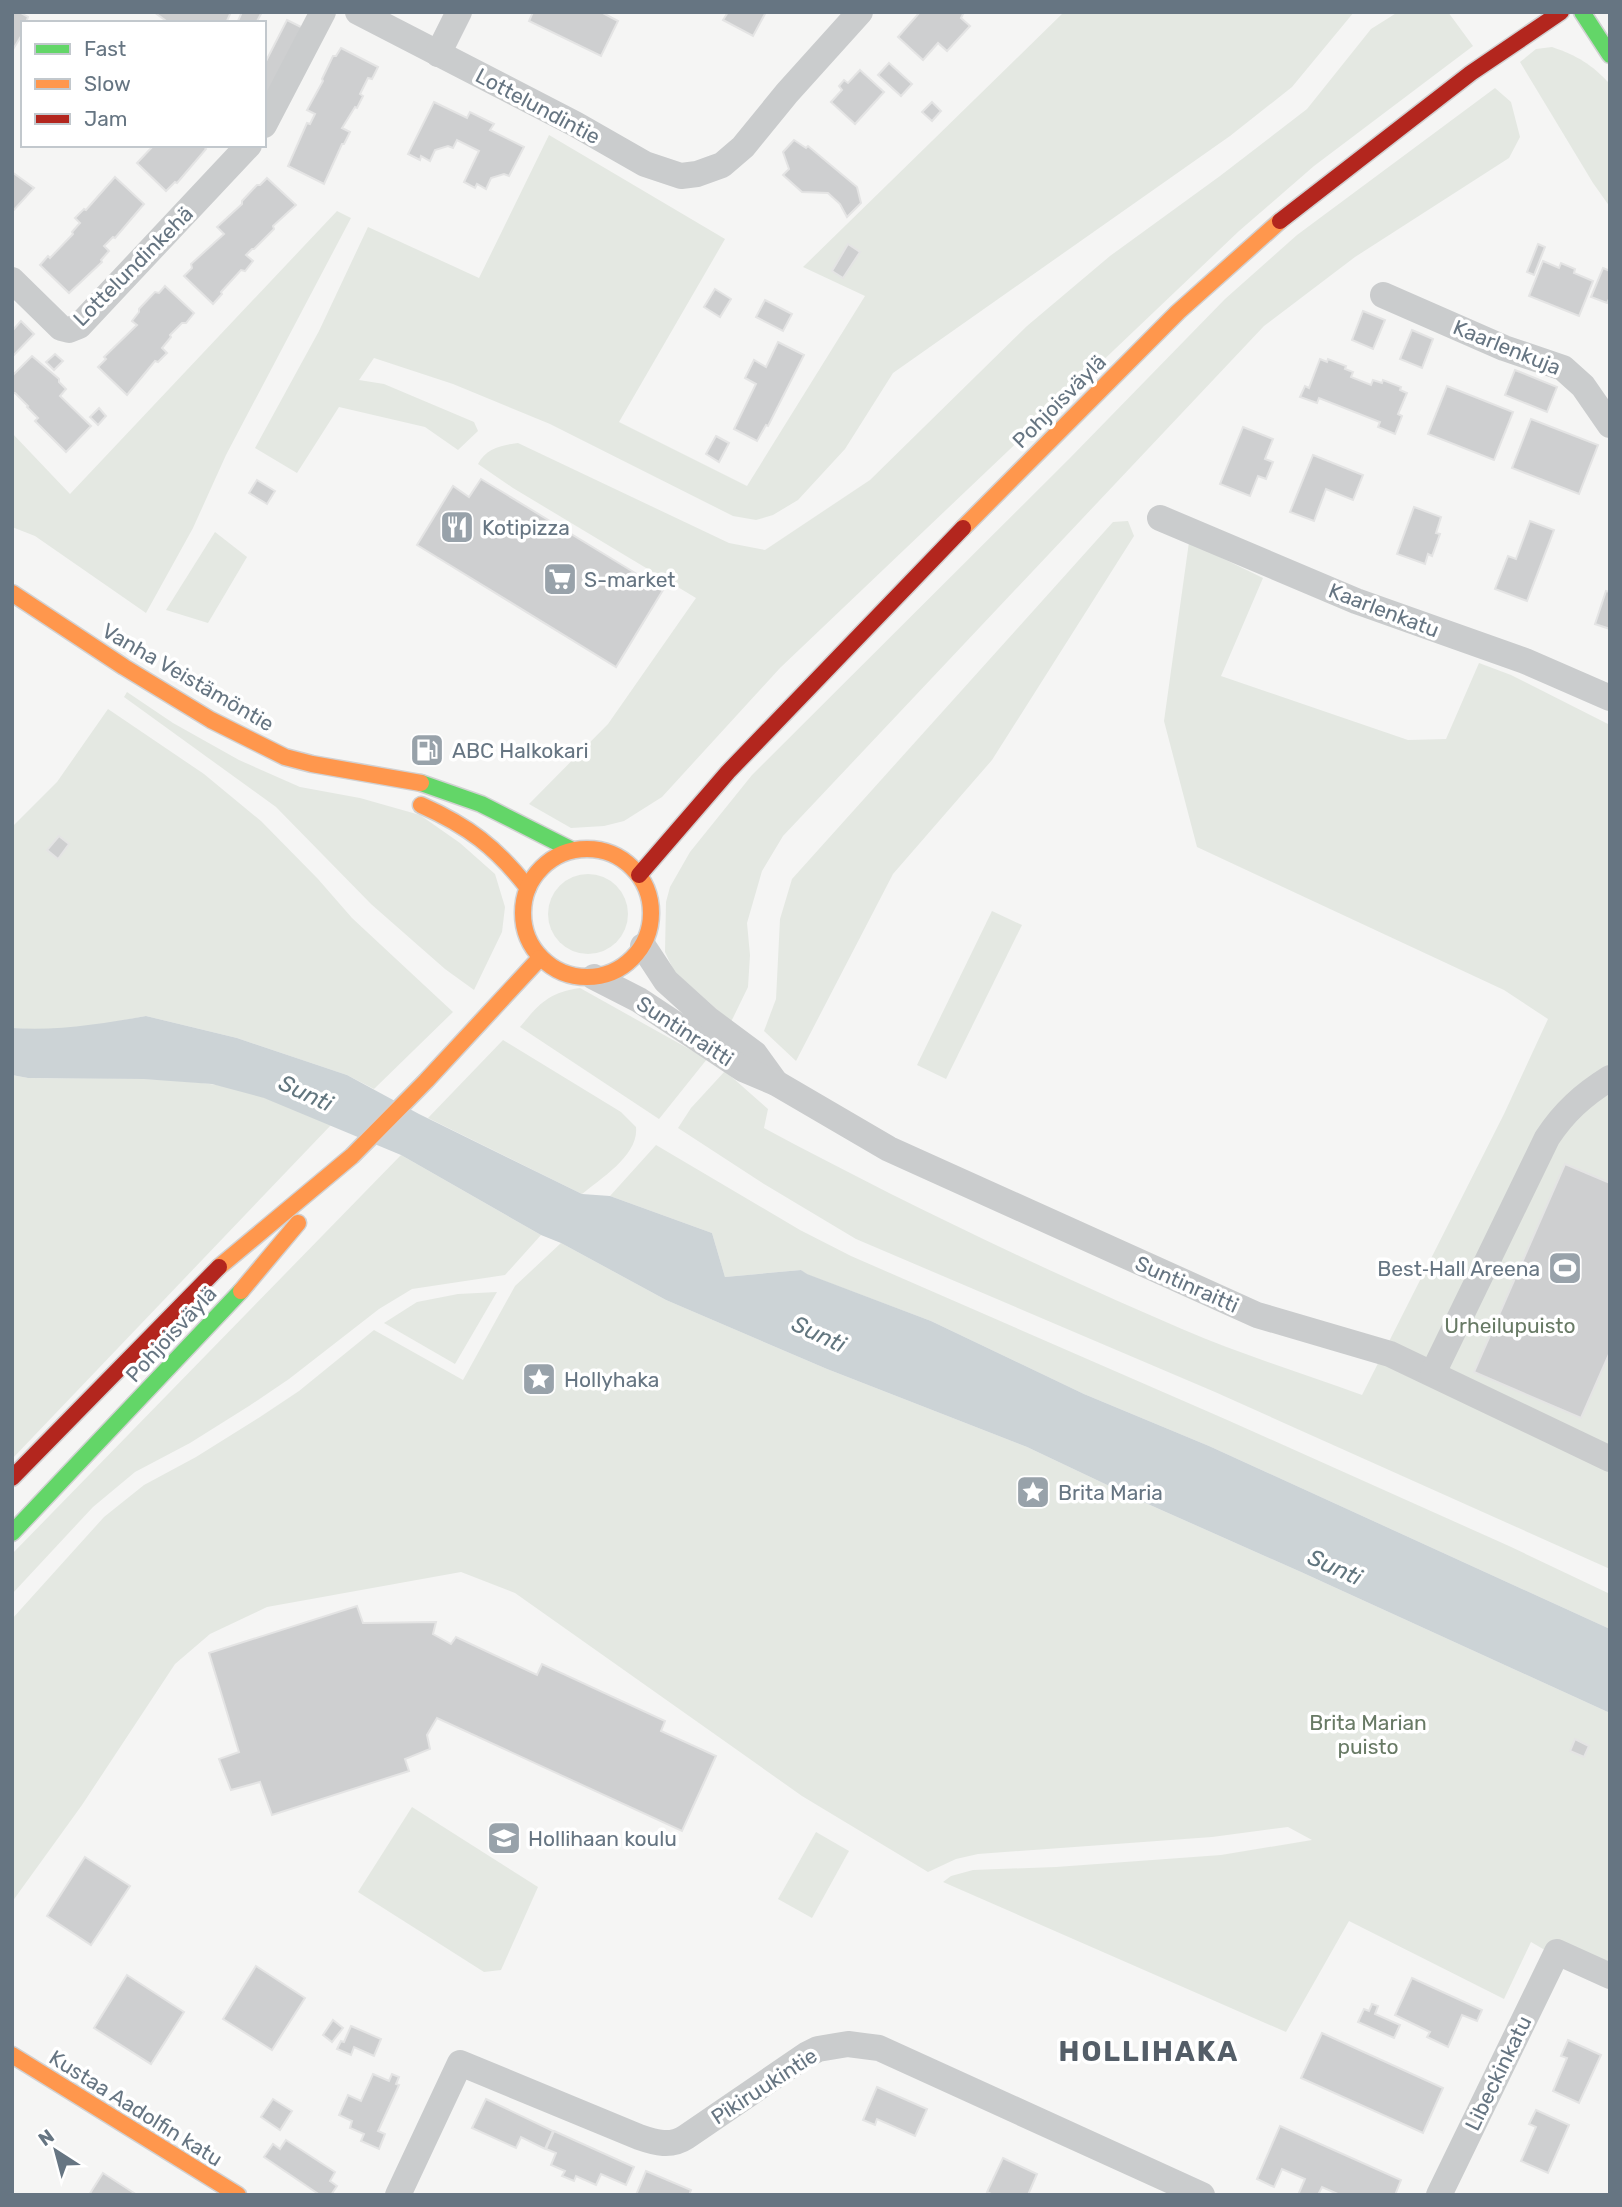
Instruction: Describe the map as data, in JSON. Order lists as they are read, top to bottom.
{
  "streets": {
    "main road": ["Pohjoisväylä", "Vanha Veistämöntie", "Kustaa Aadolfin katu"],
    "street": [
      "Lottelundintie",
      "Lottelundinkehä",
      "Kaarlenkuja",
      "Kaarlenkatu",
      "Suntinraitti",
      "Libeckinkatu",
      "Pikiruukintie"
    ]
  },
  "crossings": [
    ["Pohjoisväylä", "Vanha Veistämöntie"],
    ["Pohjoisväylä", "Suntinraitti"],
    ["Vanha Veistämöntie", "Suntinraitti"]
  ],
  "districts": ["HOLLIHAKA"],
  "water": ["Sunti"],
  "parks": ["Urheilupuisto", "Brita Marian puisto"],
  "places": {
    "restaurant": ["Kotipizza"],
    "supermarket": ["S-market"],
    "fuel station": ["ABC Halkokari"],
    "sports": ["Best‑Hall Areena"],
    "place": ["Hollyhaka", "Brita Maria"],
    "school or university": ["Hollihaan koulu"]
  },
  "legend": ["Fast", "Slow", "Jam"],
  "north": "top left"
}
